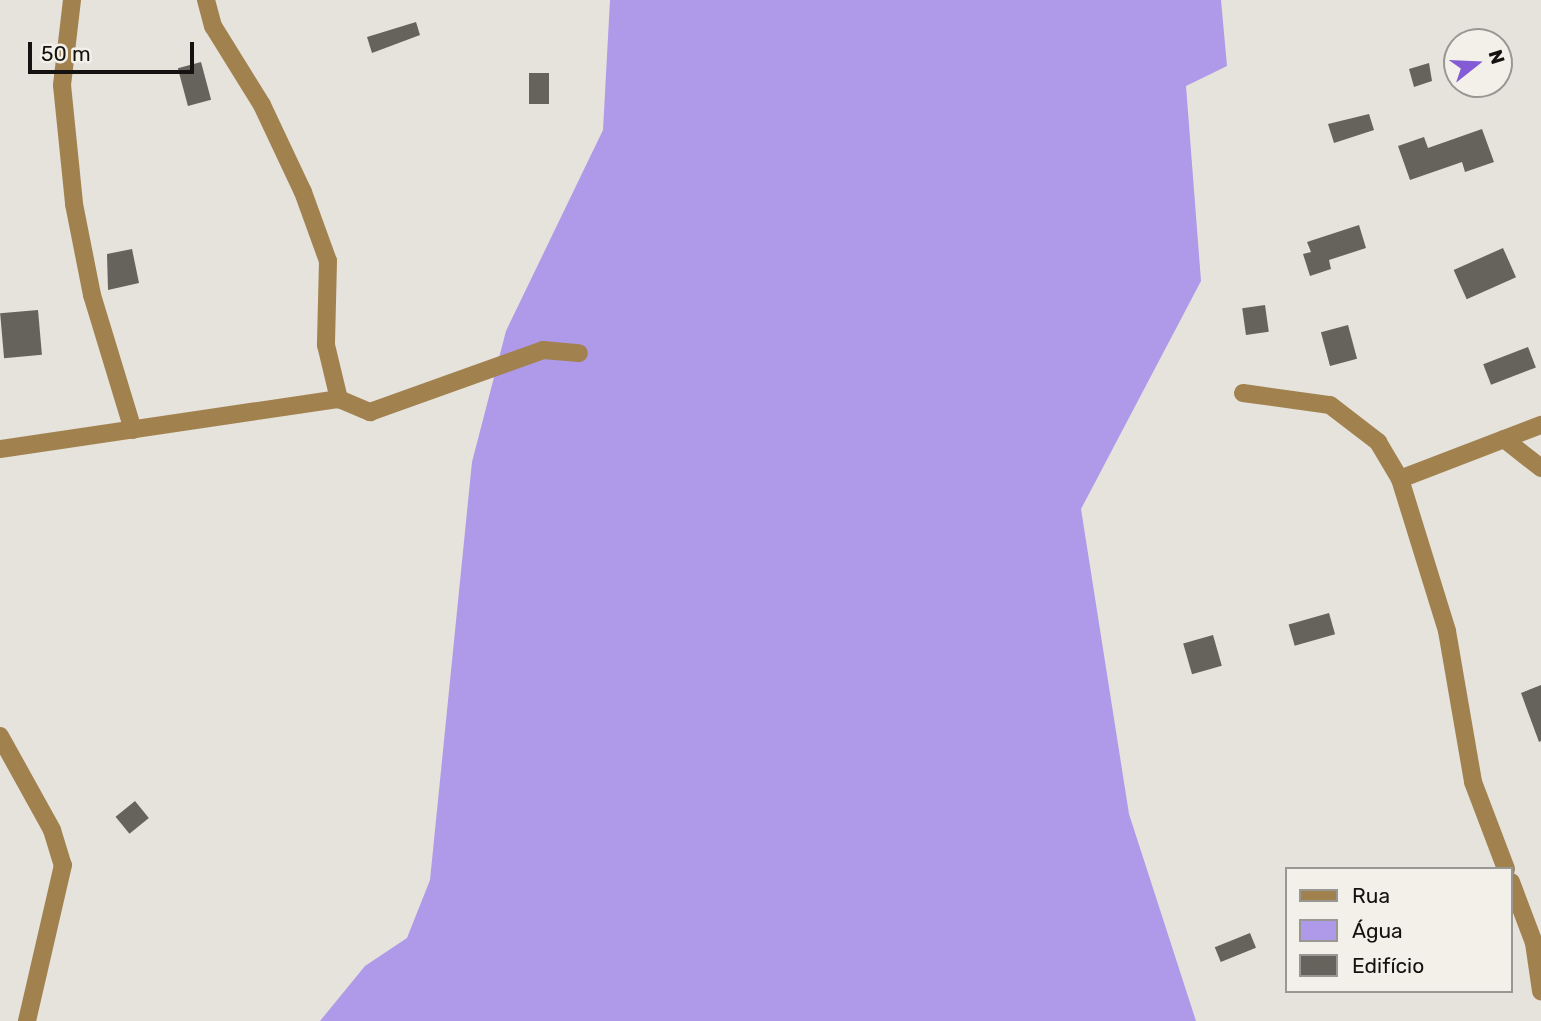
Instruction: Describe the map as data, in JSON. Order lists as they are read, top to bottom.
{
  "legend": ["Rua", "Água", "Edifício"],
  "scale_bar": "50 m",
  "north": "right"
}
